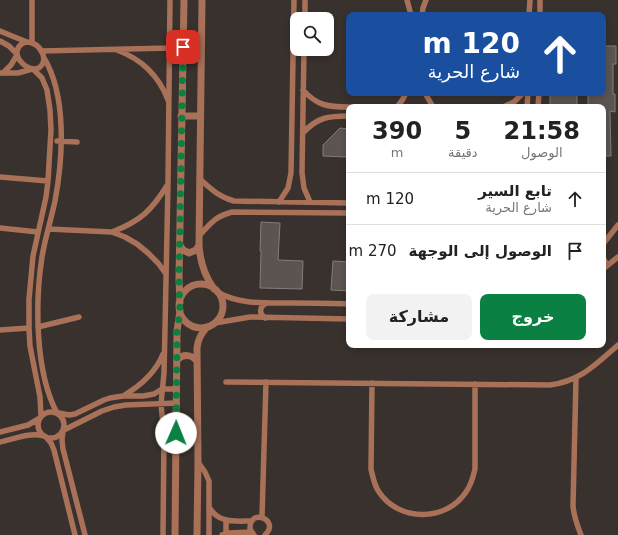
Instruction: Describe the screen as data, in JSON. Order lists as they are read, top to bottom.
{
  "page": {
    "turn": ["120 m", "شارع الحرية"],
    "eta": [
      "21:58",
      "الوصول",
      "5",
      "دقيقة",
      "390",
      "m"
    ],
    "list": [
      {
        "name": "تابع السير",
        "note": "شارع الحرية",
        "value": "120 m"
      },
      {
        "name": "الوصول إلى الوجهة",
        "value": "270 m"
      }
    ],
    "buttons": ["خروج", "مشاركة"]
  }
}
